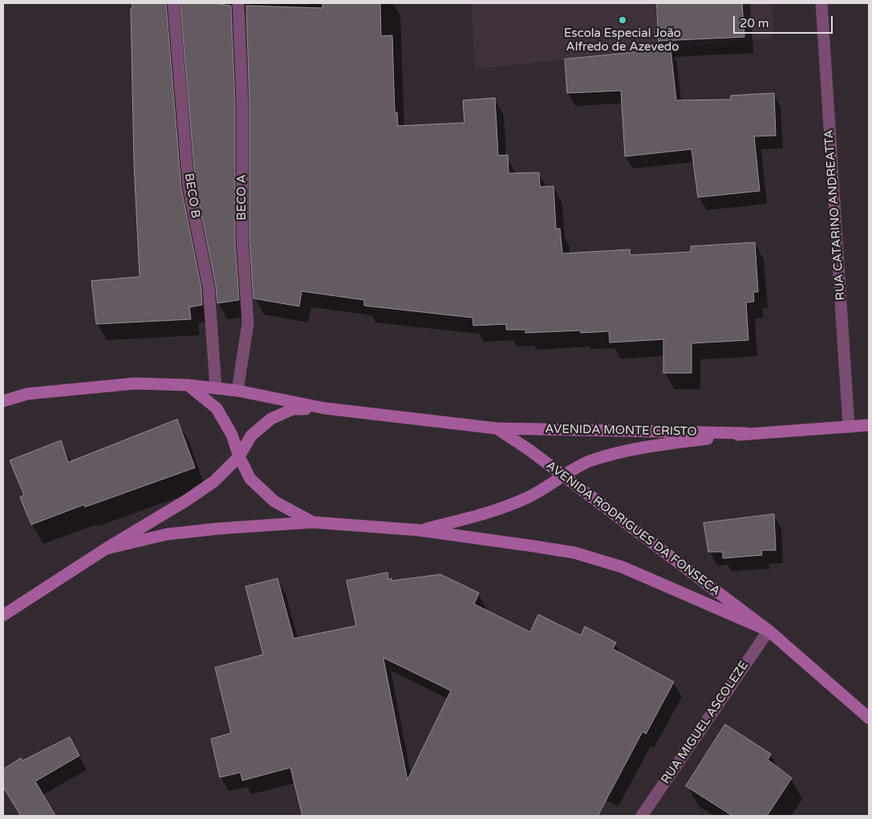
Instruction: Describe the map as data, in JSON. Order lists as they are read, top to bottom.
{
  "streets": {
    "main road": ["AVENIDA MONTE CRISTO", "AVENIDA RODRIGUES DA FONSECA"],
    "street": [
      "BECO B",
      "BECO A",
      "RUA CATARINO ANDREATTA",
      "RUA MIGUEL ASCOLEZE"
    ]
  },
  "crossings": [
    ["RUA CATARINO ANDREATTA", "AVENIDA MONTE CRISTO"],
    ["AVENIDA MONTE CRISTO", "AVENIDA RODRIGUES DA FONSECA"],
    ["AVENIDA RODRIGUES DA FONSECA", "RUA MIGUEL ASCOLEZE"]
  ],
  "places": ["Escola Especial João Alfredo de Azevedo"],
  "scale_bar": "20 m"
}
